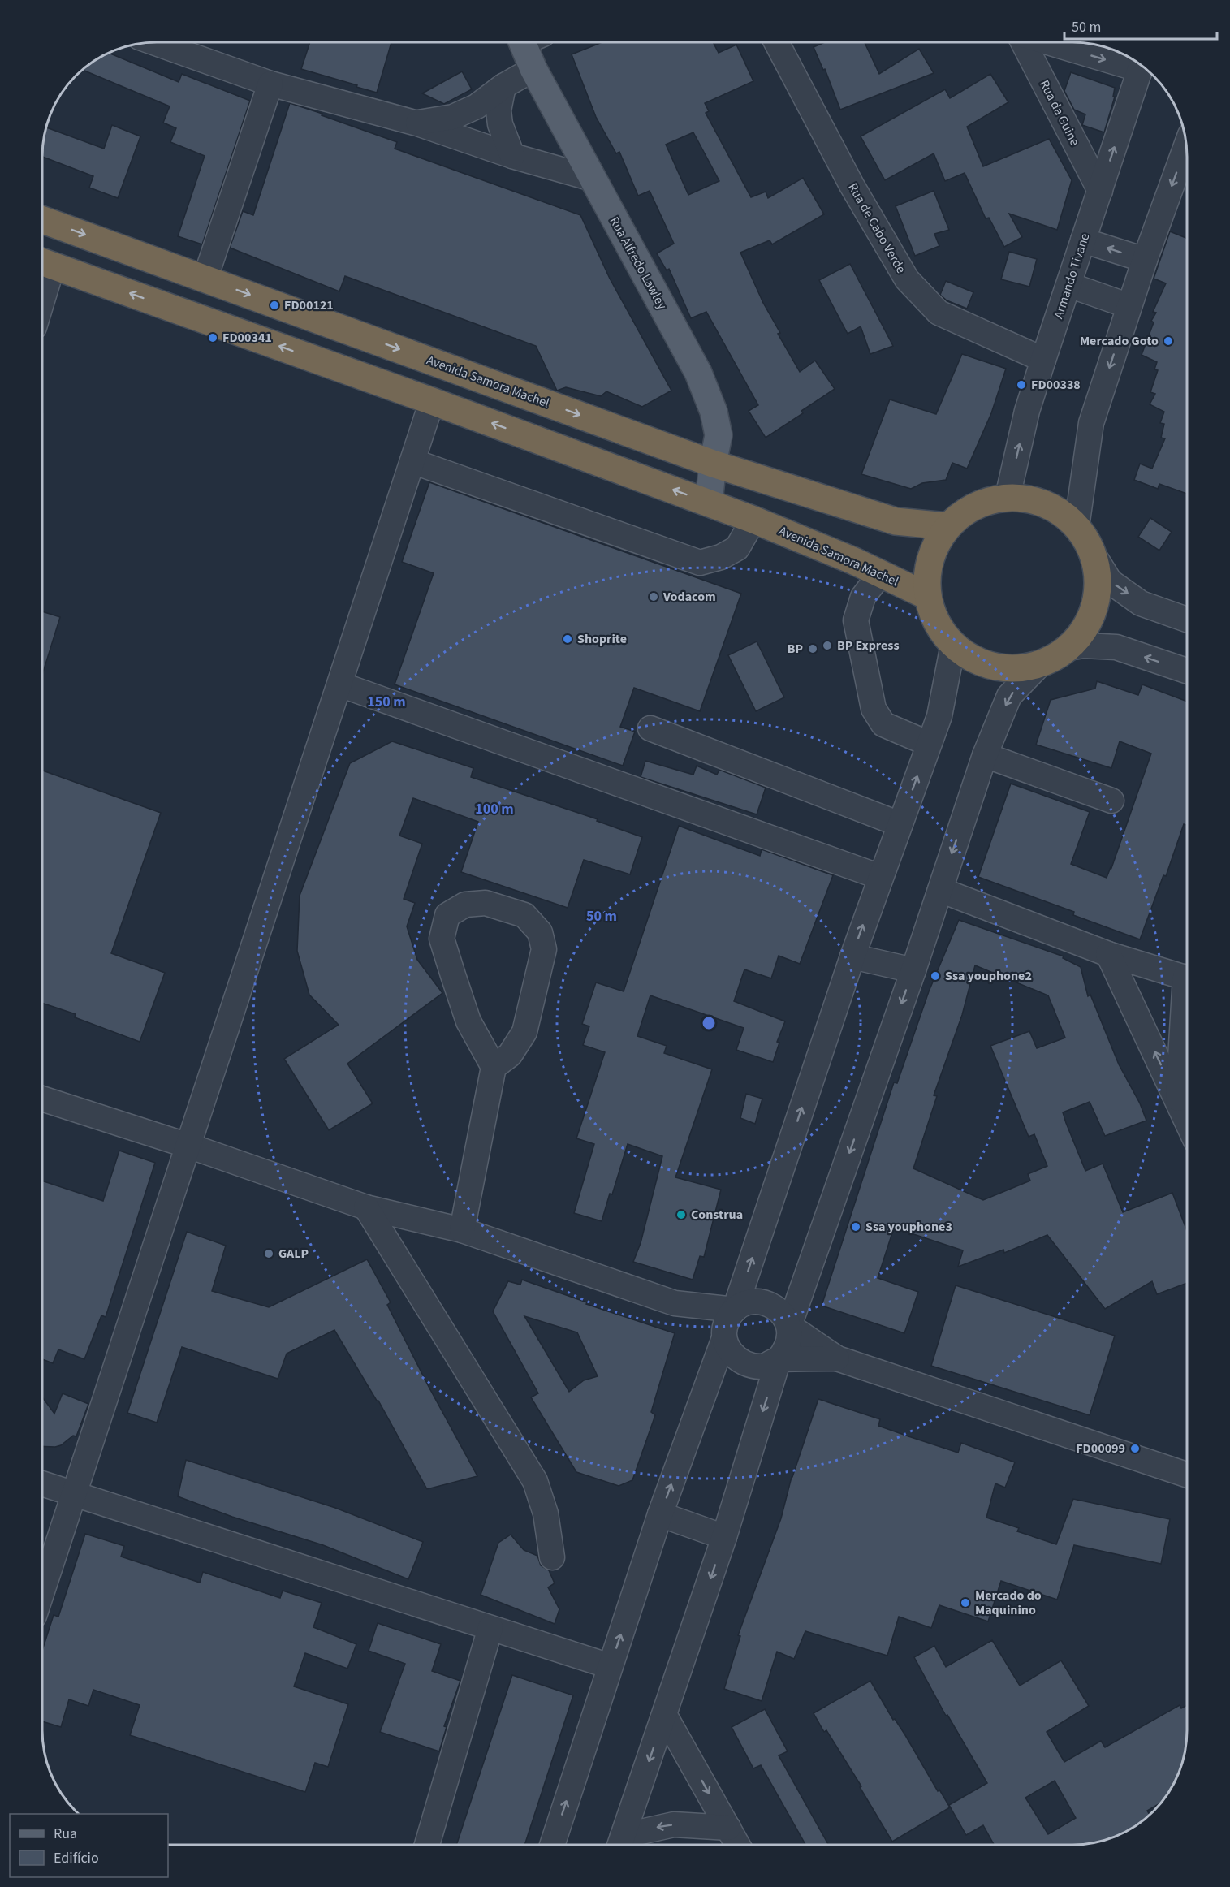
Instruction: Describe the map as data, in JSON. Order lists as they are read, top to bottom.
{
  "streets": {
    "highway": ["Avenida Samora Machel"],
    "main road": ["Rua Alfredo Lawley"],
    "street": ["Rua da Guine", "Rua de Cabo Verde", "Armando Tivane"]
  },
  "crossings": [
    ["Rua da Guine", "Armando Tivane"],
    ["Rua de Cabo Verde", "Armando Tivane"],
    ["Rua Alfredo Lawley", "Avenida Samora Machel"],
    ["Armando Tivane", "Avenida Samora Machel"]
  ],
  "places": [
    "FD00121",
    "FD00341",
    "Mercado Goto",
    "FD00338",
    "Vodacom",
    "Shoprite",
    "BP Express",
    "BP",
    "Ssa youphone2",
    "Construa",
    "Ssa youphone3",
    "GALP",
    "FD00099",
    "Mercado do Maquinino"
  ],
  "legend": ["Rua", "Edifício"],
  "scale_bar": "50 m",
  "rings": ["150 m", "100 m", "50 m"]
}
